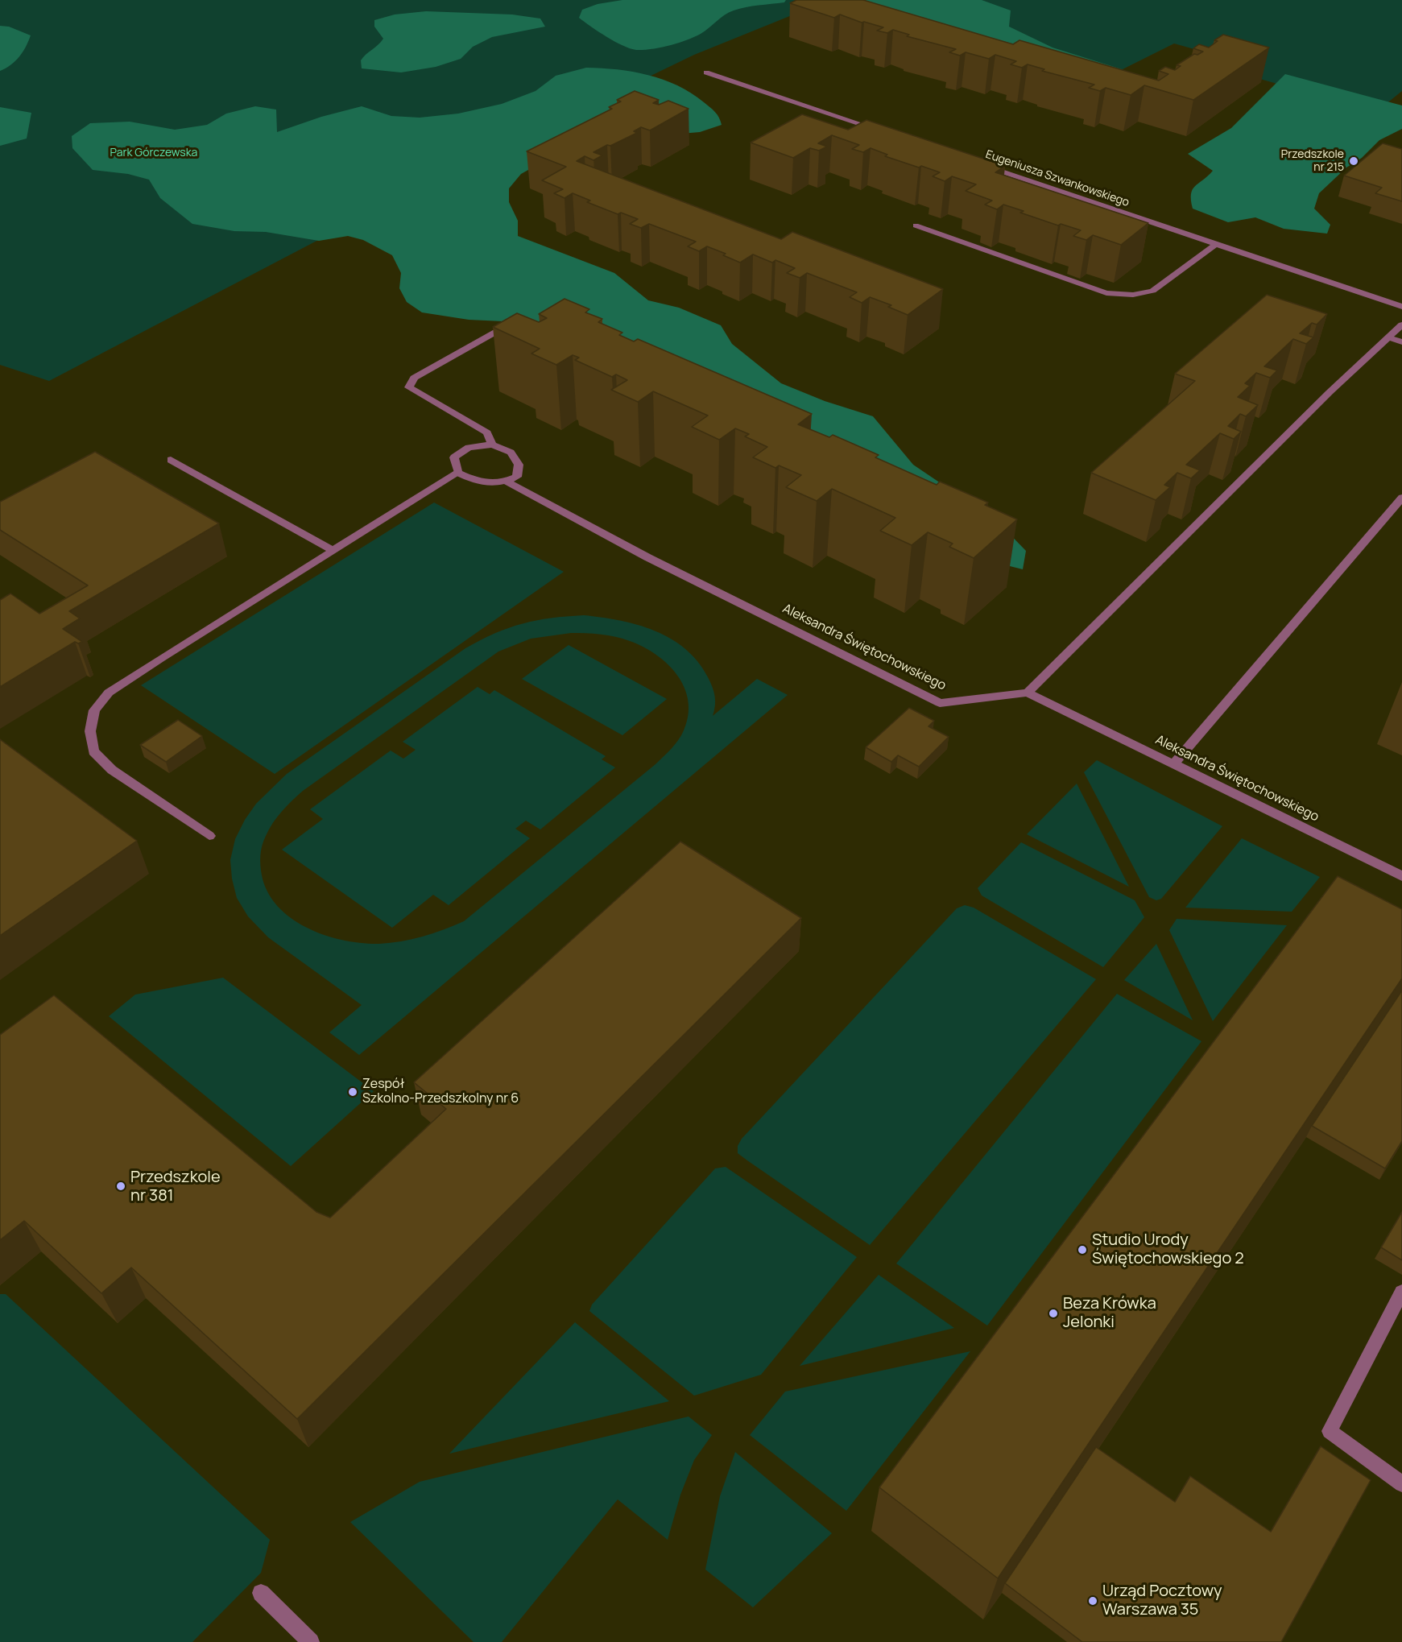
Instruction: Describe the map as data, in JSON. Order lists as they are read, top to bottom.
{
  "streets": {
    "street": ["Eugeniusza Szwankowskiego", "Aleksandra Świętochowskiego"]
  },
  "parks": ["Park Górczewska"],
  "places": [
    "Przedszkole nr 215",
    "Zespół Szkolno-Przedszkolny nr 6",
    "Przedszkole nr 381",
    "Studio Urody Świętochowskiego 2",
    "Beza Krówka Jelonki",
    "Urząd Pocztowy Warszawa 35"
  ]
}
